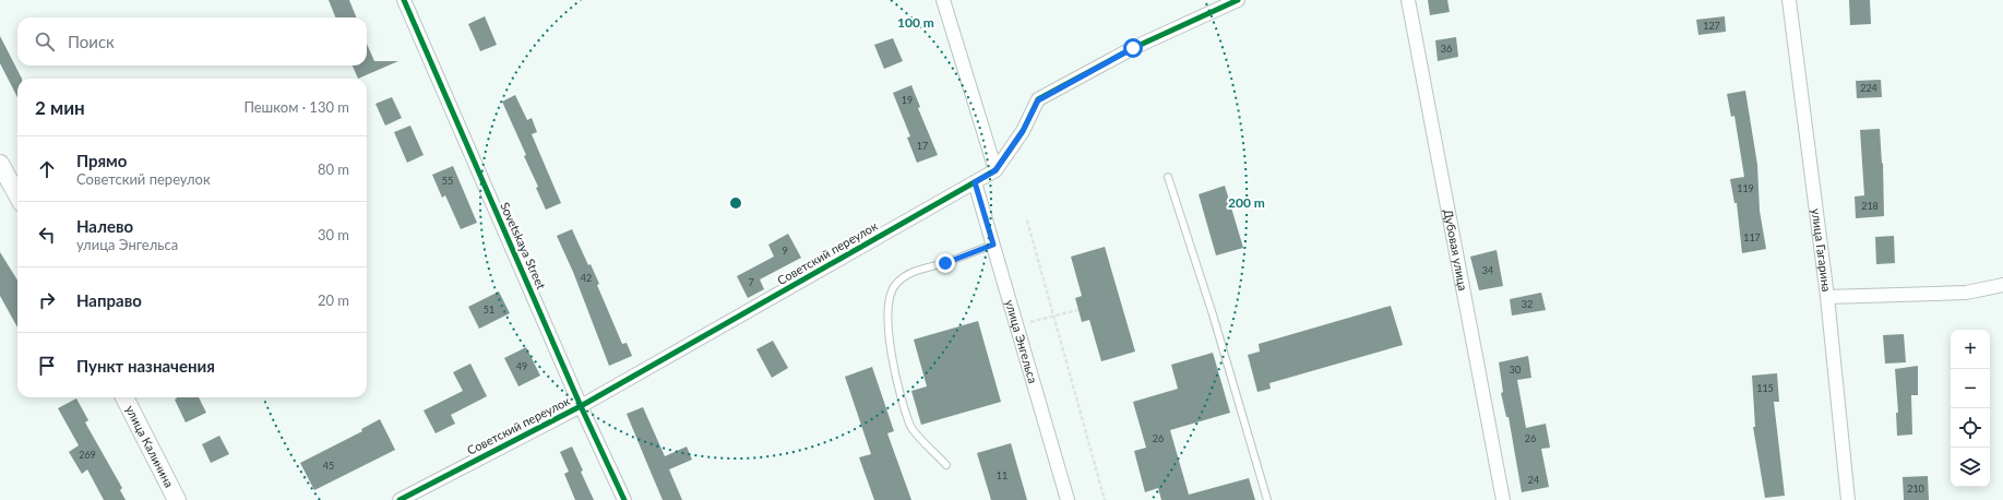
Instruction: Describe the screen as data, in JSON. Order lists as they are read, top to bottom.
{
  "streets": {
    "street": [
      "Sovetskaya Street",
      "Дубовая улица",
      "улица Гагарина",
      "Советский переулок",
      "улица Энгельса",
      "улица Калинина"
    ]
  },
  "crossings": [
    ["Sovetskaya Street", "Советский переулок"],
    ["Советский переулок", "улица Энгельса"]
  ],
  "house_numbers": [
    "127",
    "36",
    "224",
    "19",
    "17",
    "55",
    "119",
    "218",
    "117",
    "9",
    "34",
    "42",
    "7",
    "32",
    "51",
    "49",
    "30",
    "115",
    "26",
    "26",
    "269",
    "45",
    "11",
    "24",
    "210"
  ],
  "page": {
    "search": "Поиск",
    "heading": ["2 мин", "Пешком · 130 m"],
    "list": [
      ["Прямо", "Советский переулок", "80 m"],
      ["Налево", "улица Энгельса", "30 m"],
      ["Направо", "20 m"],
      "Пункт назначения"
    ],
    "map_buttons": ["+", "−"]
  },
  "rings": ["100 m", "200 m"]
}
